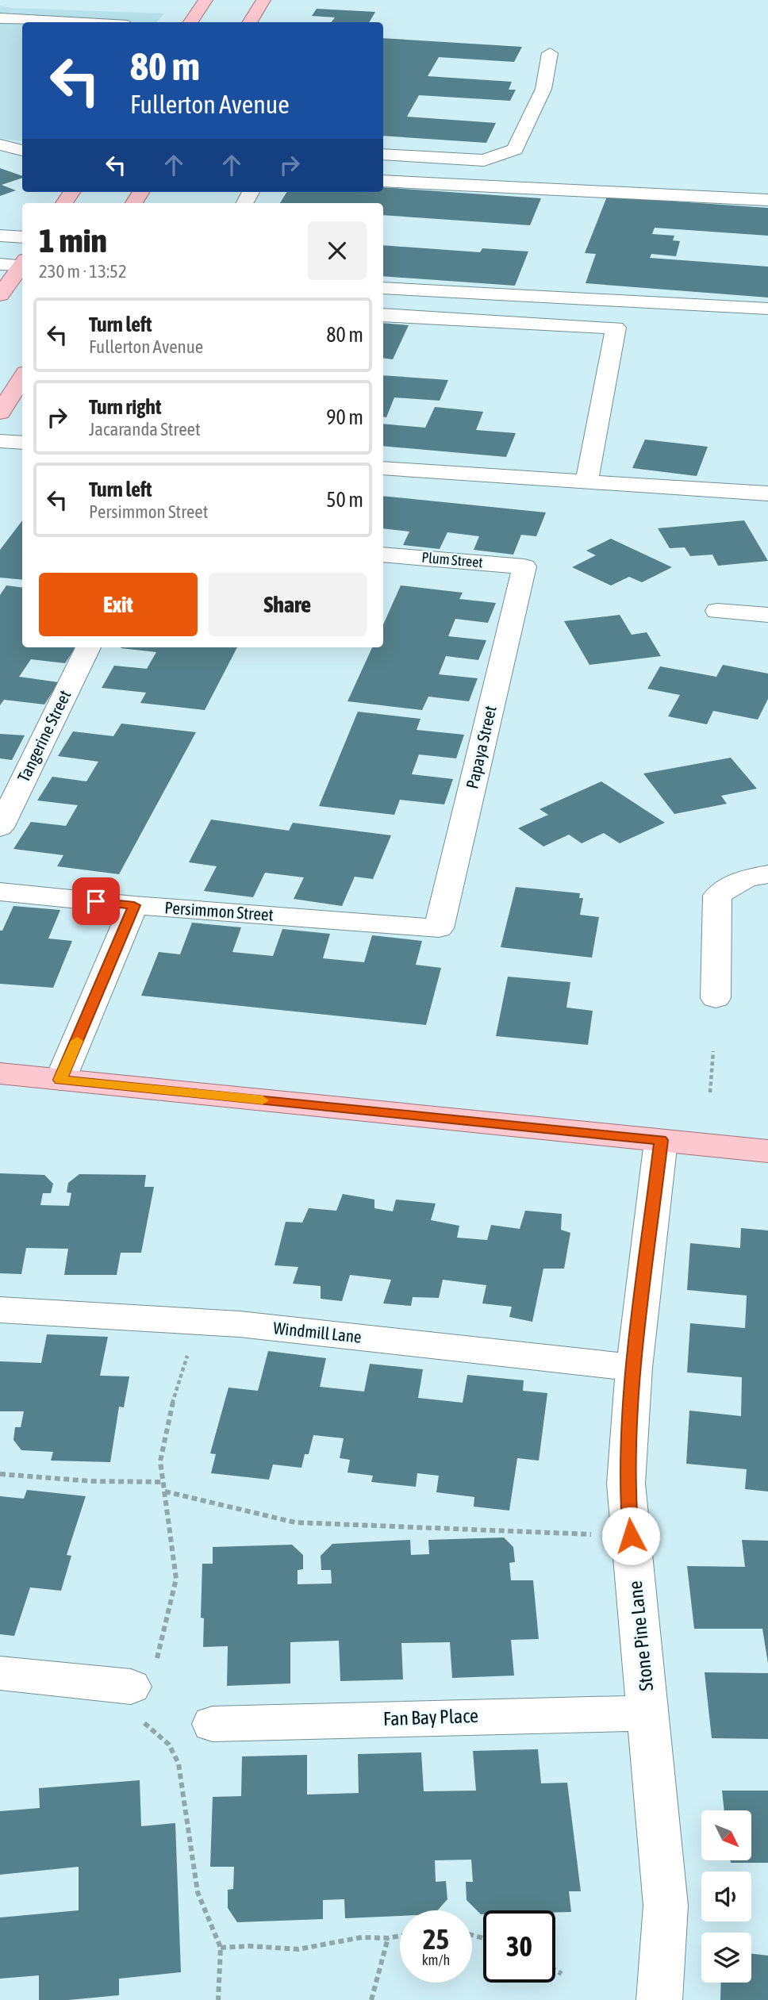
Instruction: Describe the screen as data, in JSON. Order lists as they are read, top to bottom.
{
  "streets": {
    "street": [
      "Plum Street",
      "Tangerine Street",
      "Papaya Street",
      "Persimmon Street",
      "Windmill Lane",
      "Stone Pine Lane",
      "Fan Bay Place"
    ]
  },
  "crossings": [
    ["Plum Street", "Papaya Street"],
    ["Papaya Street", "Persimmon Street"],
    ["Windmill Lane", "Stone Pine Lane"],
    ["Stone Pine Lane", "Fan Bay Place"]
  ],
  "north": "bottom right",
  "page": {
    "turn": ["80 m", "Fullerton Avenue"],
    "heading": ["1 min", "230 m · 13:52"],
    "list": [
      {
        "name": "Turn left",
        "note": "Fullerton Avenue",
        "value": "80 m"
      },
      {
        "name": "Turn right",
        "note": "Jacaranda Street",
        "value": "90 m"
      },
      {
        "name": "Turn left",
        "note": "Persimmon Street",
        "value": "50 m"
      }
    ],
    "buttons": ["Exit", "Share"],
    "speed": "25 km/h",
    "limit": "30"
  }
}
